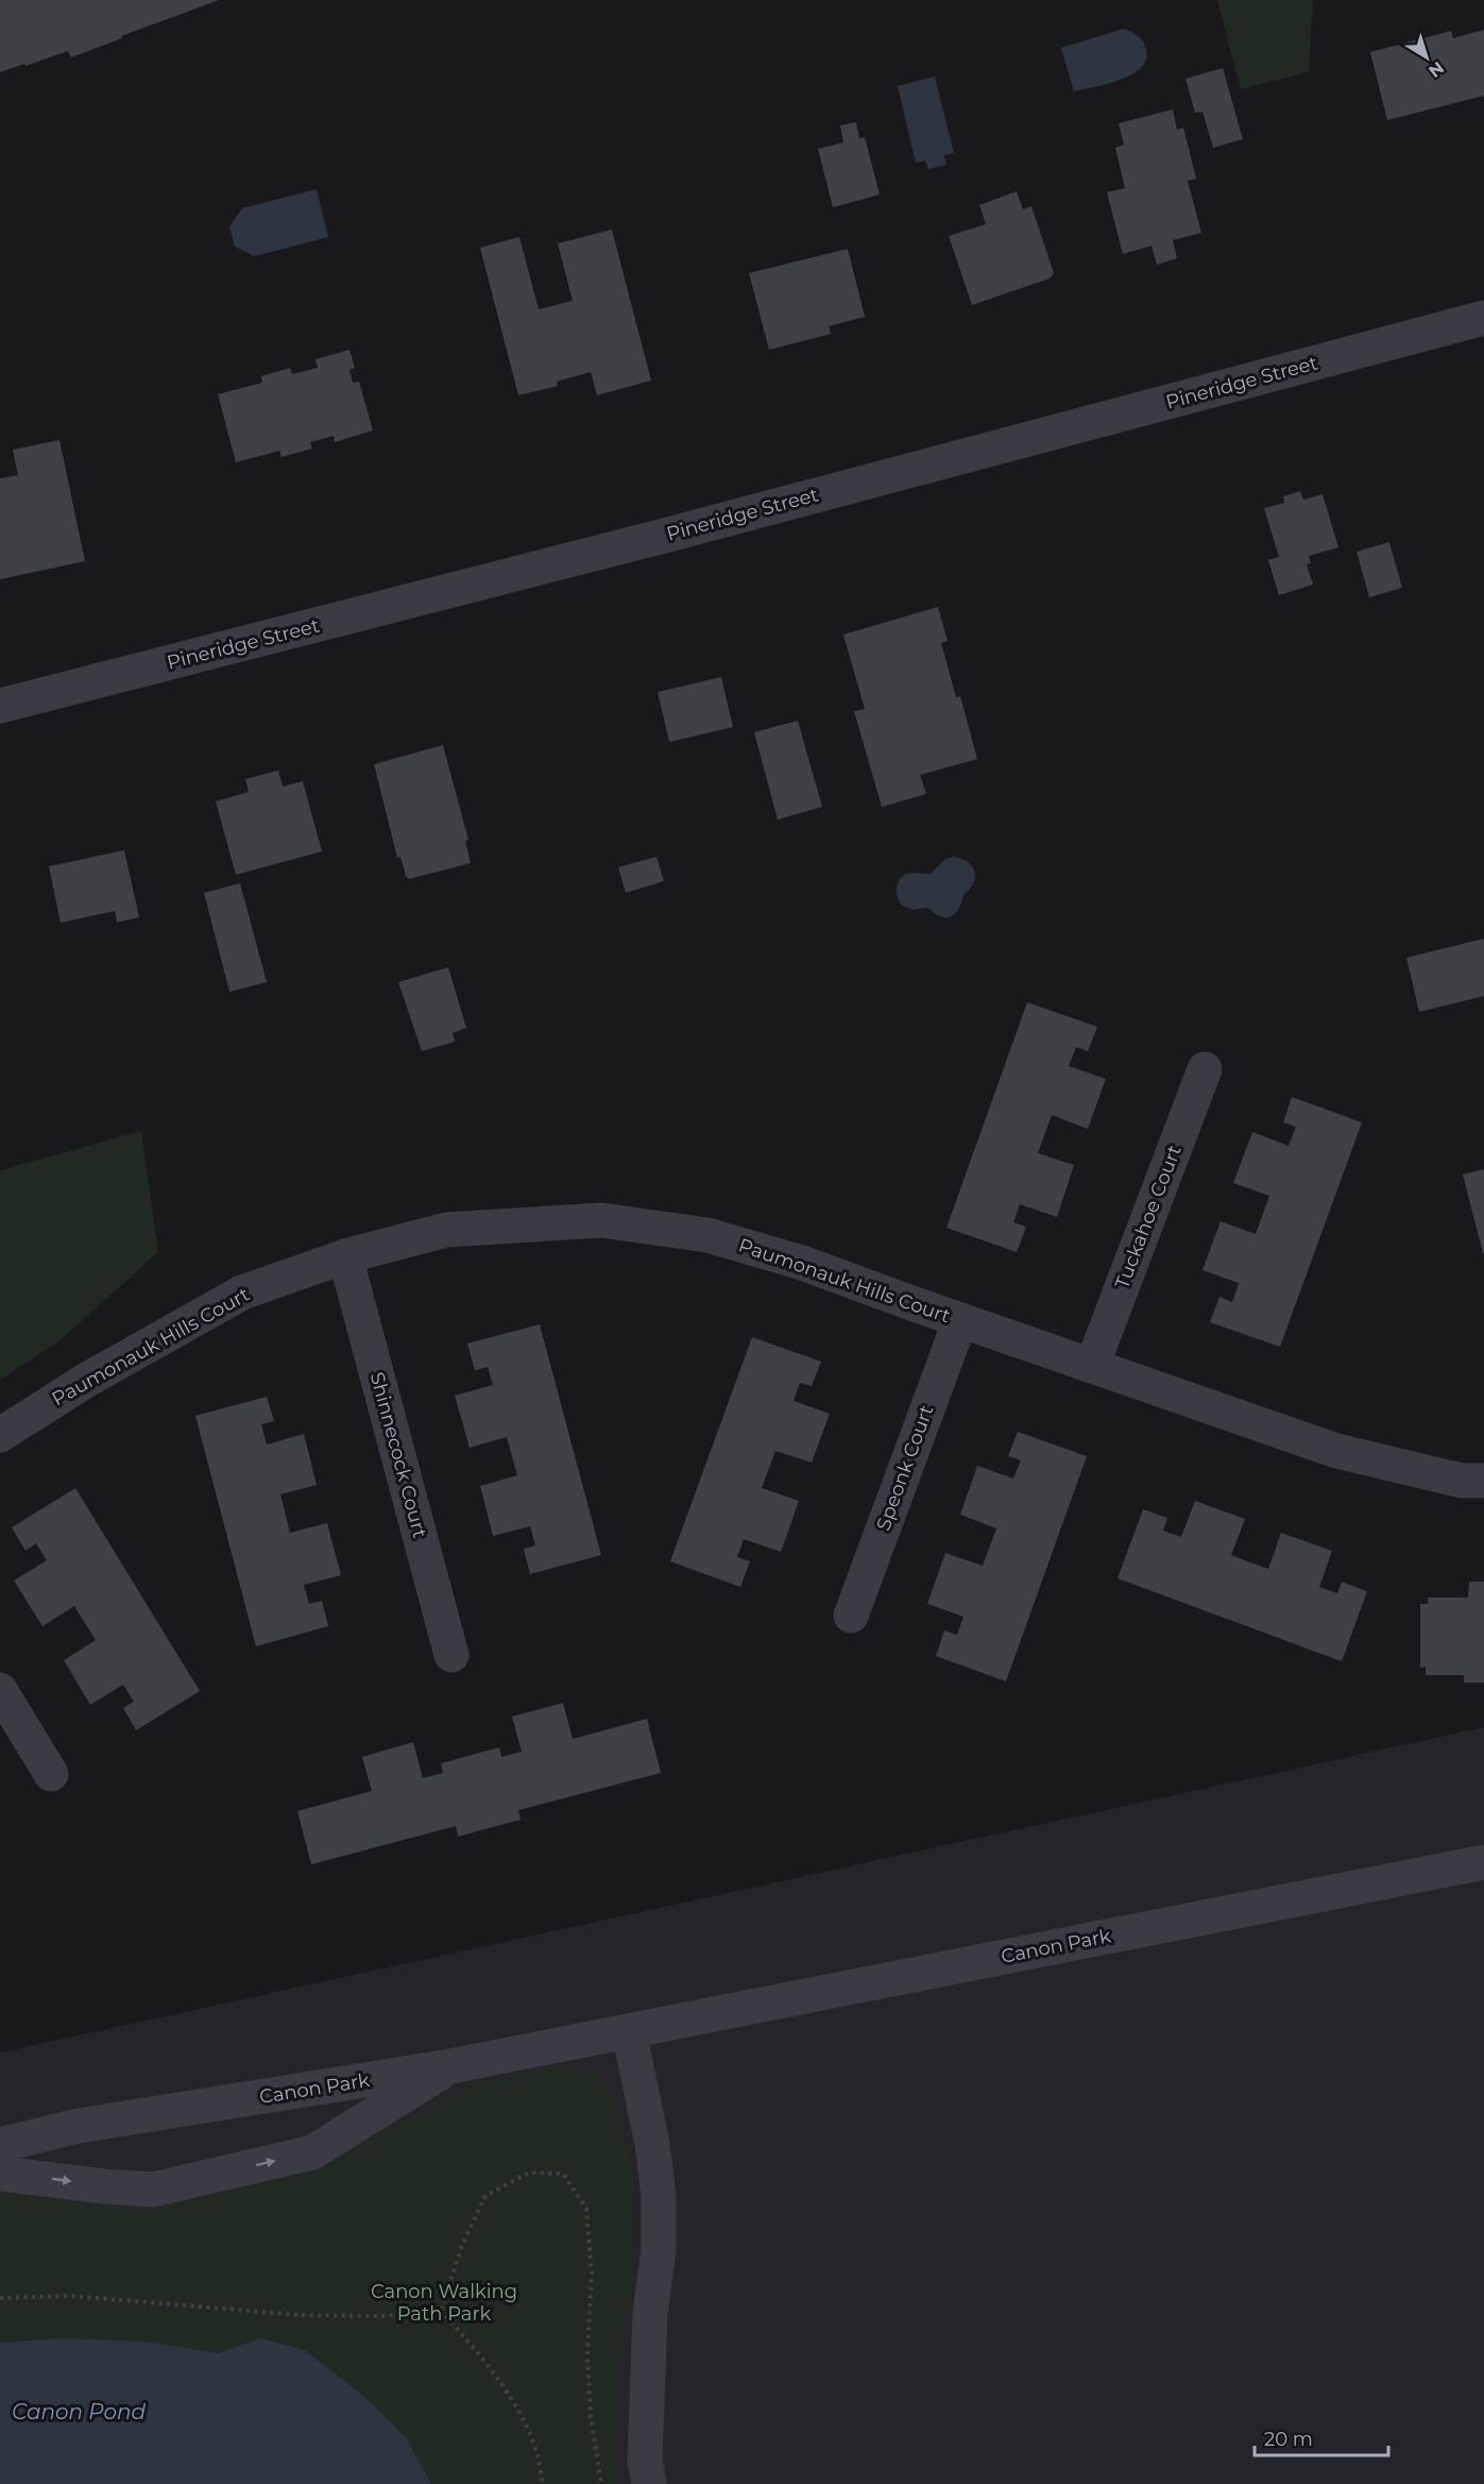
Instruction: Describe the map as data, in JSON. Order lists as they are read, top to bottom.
{
  "streets": {
    "street": [
      "Pineridge Street",
      "Tuckahoe Court",
      "Paumonauk Hills Court",
      "Shinnecock Court",
      "Speonk Court",
      "Canon Park"
    ]
  },
  "crossings": [
    ["Tuckahoe Court", "Paumonauk Hills Court"],
    ["Paumonauk Hills Court", "Shinnecock Court"],
    ["Paumonauk Hills Court", "Speonk Court"]
  ],
  "water": ["Canon Pond"],
  "parks": ["Canon Walking Path Park"],
  "scale_bar": "20 m",
  "north": "bottom right"
}
